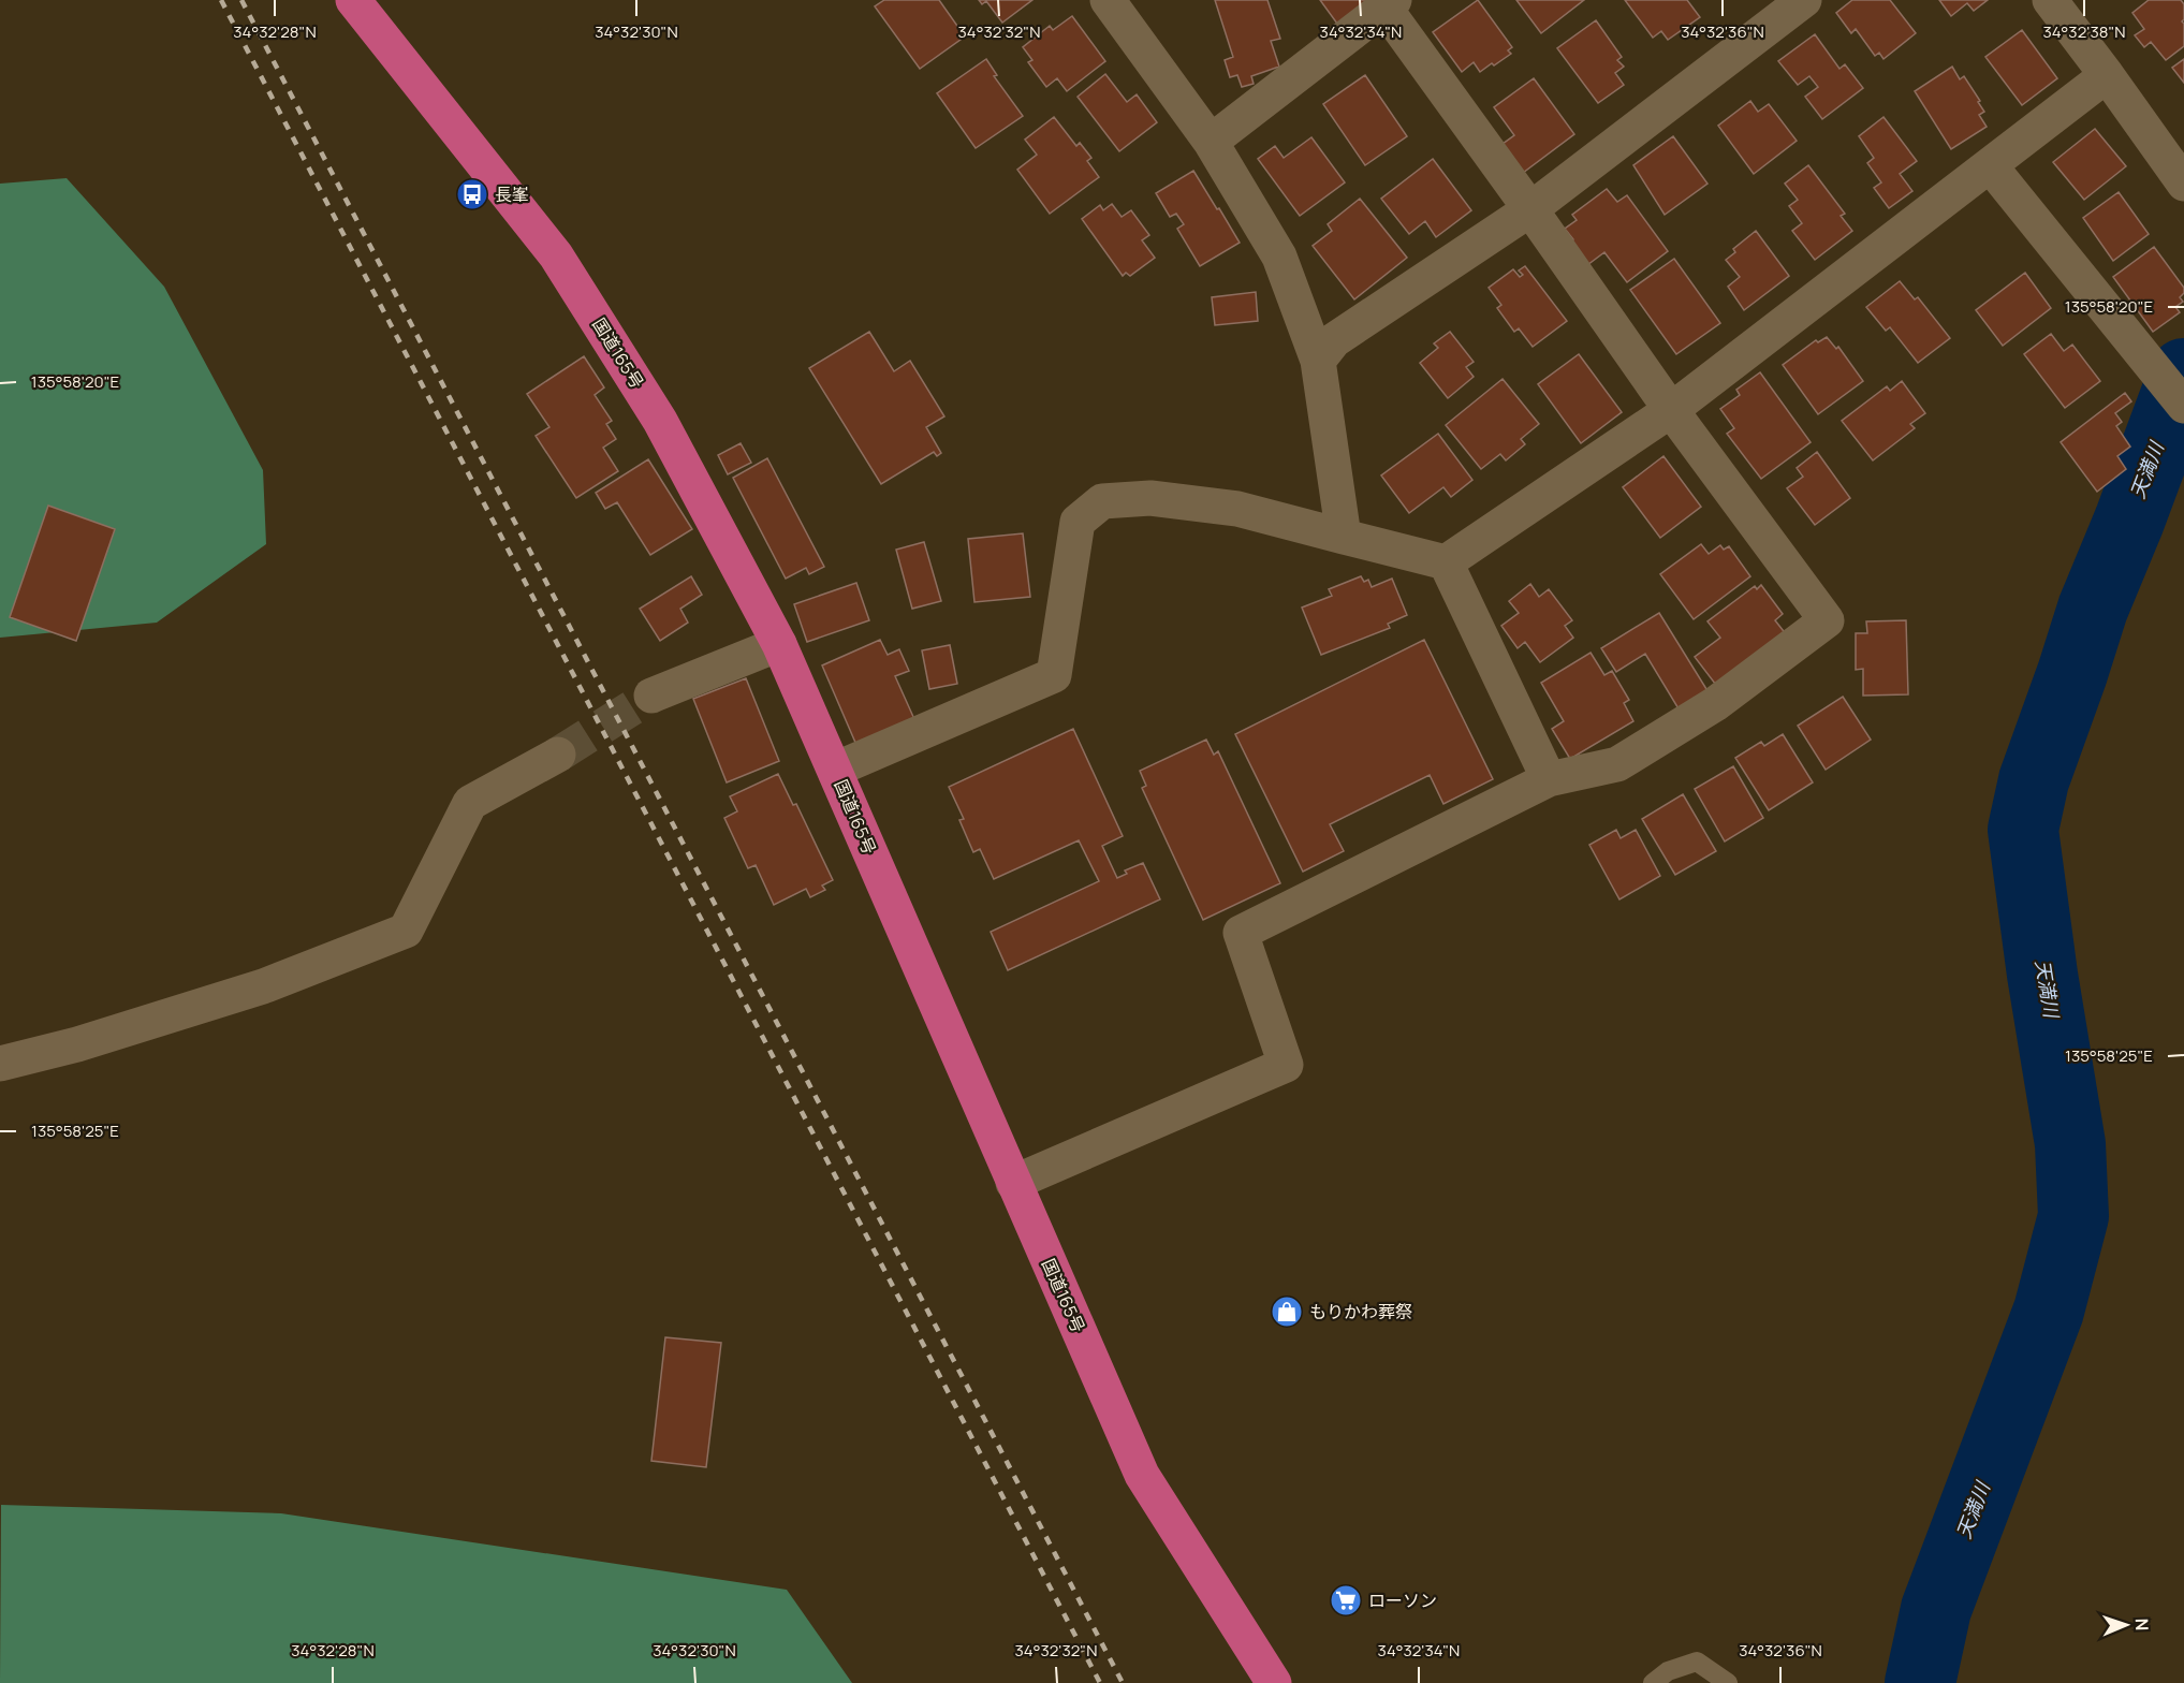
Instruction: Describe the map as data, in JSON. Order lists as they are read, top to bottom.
{
  "streets": {
    "highway": ["国道165号"]
  },
  "water": ["天満川"],
  "places": {
    "bus stop": ["長峯"],
    "shop": ["もりかわ葬祭"],
    "supermarket": ["ローソン"]
  },
  "north": "right",
  "coordinates": [
    "34°32'28\"N",
    "34°32'30\"N",
    "34°32'32\"N",
    "34°32'34\"N",
    "34°32'36\"N",
    "34°32'38\"N",
    "135°58'20\"E",
    "135°58'25\"E"
  ]
}
